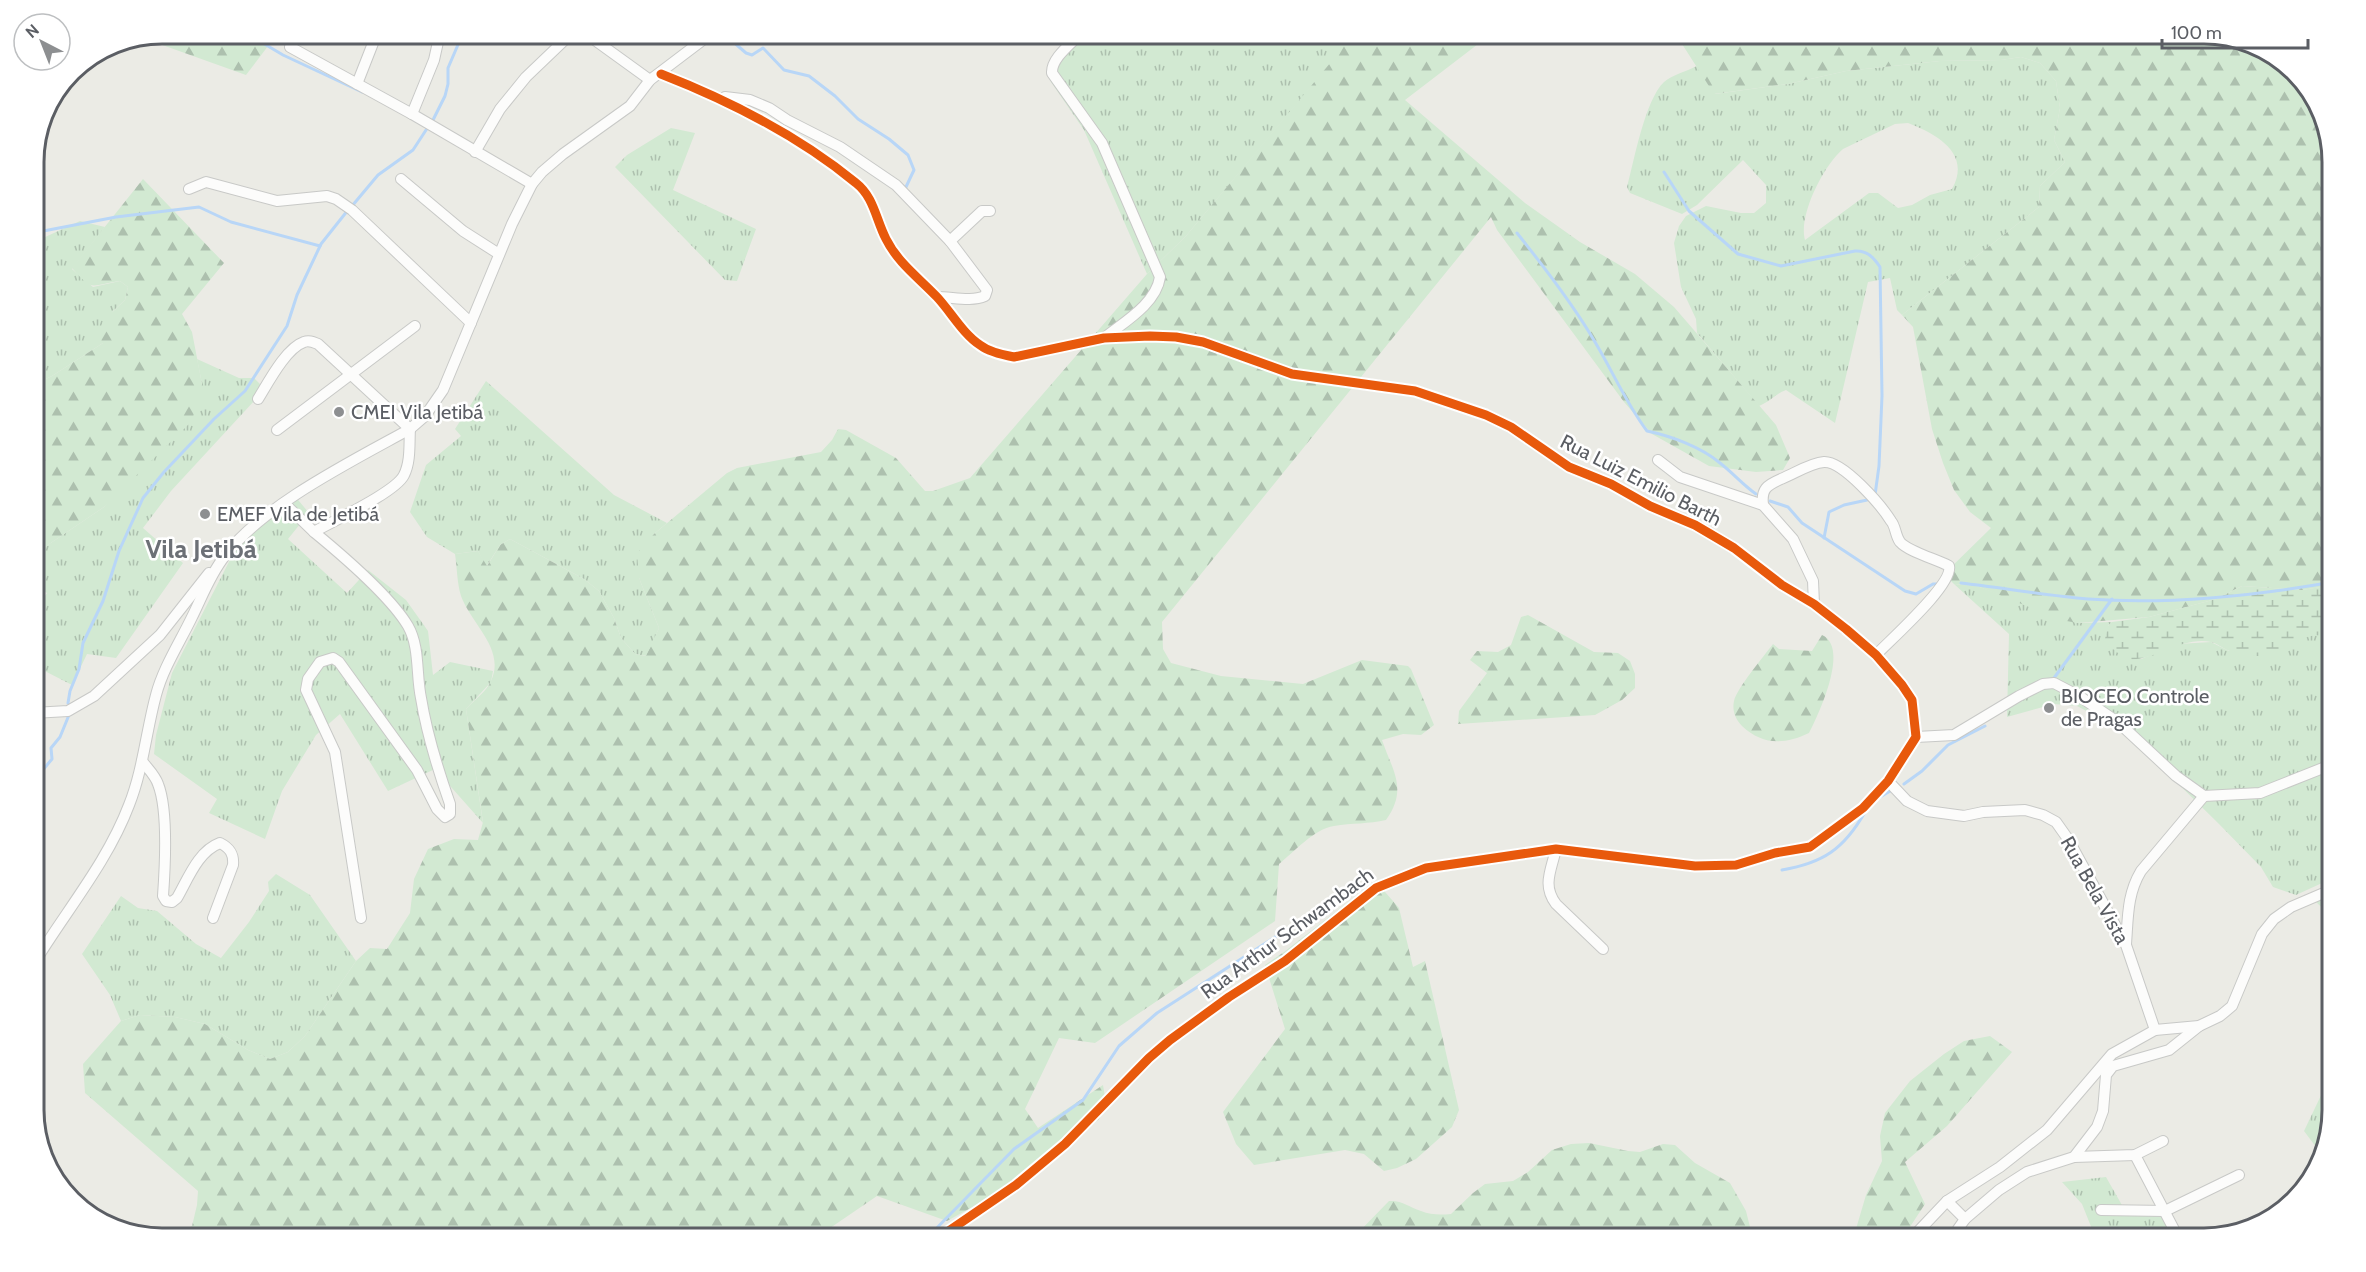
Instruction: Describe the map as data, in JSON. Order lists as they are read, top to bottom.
{
  "streets": {
    "street": ["Rua Luiz Emilio Barth", "Rua Bela Vista", "Rua Arthur Schwambach"]
  },
  "crossings": [
    ["Rua Bela Vista", "Rua Arthur Schwambach"]
  ],
  "districts": ["Vila Jetibá"],
  "places": ["CMEI Vila Jetibá", "EMEF Vila de Jetibá", "BIOCEO Controle de Pragas"],
  "scale_bar": "100 m",
  "north": "top left"
}
